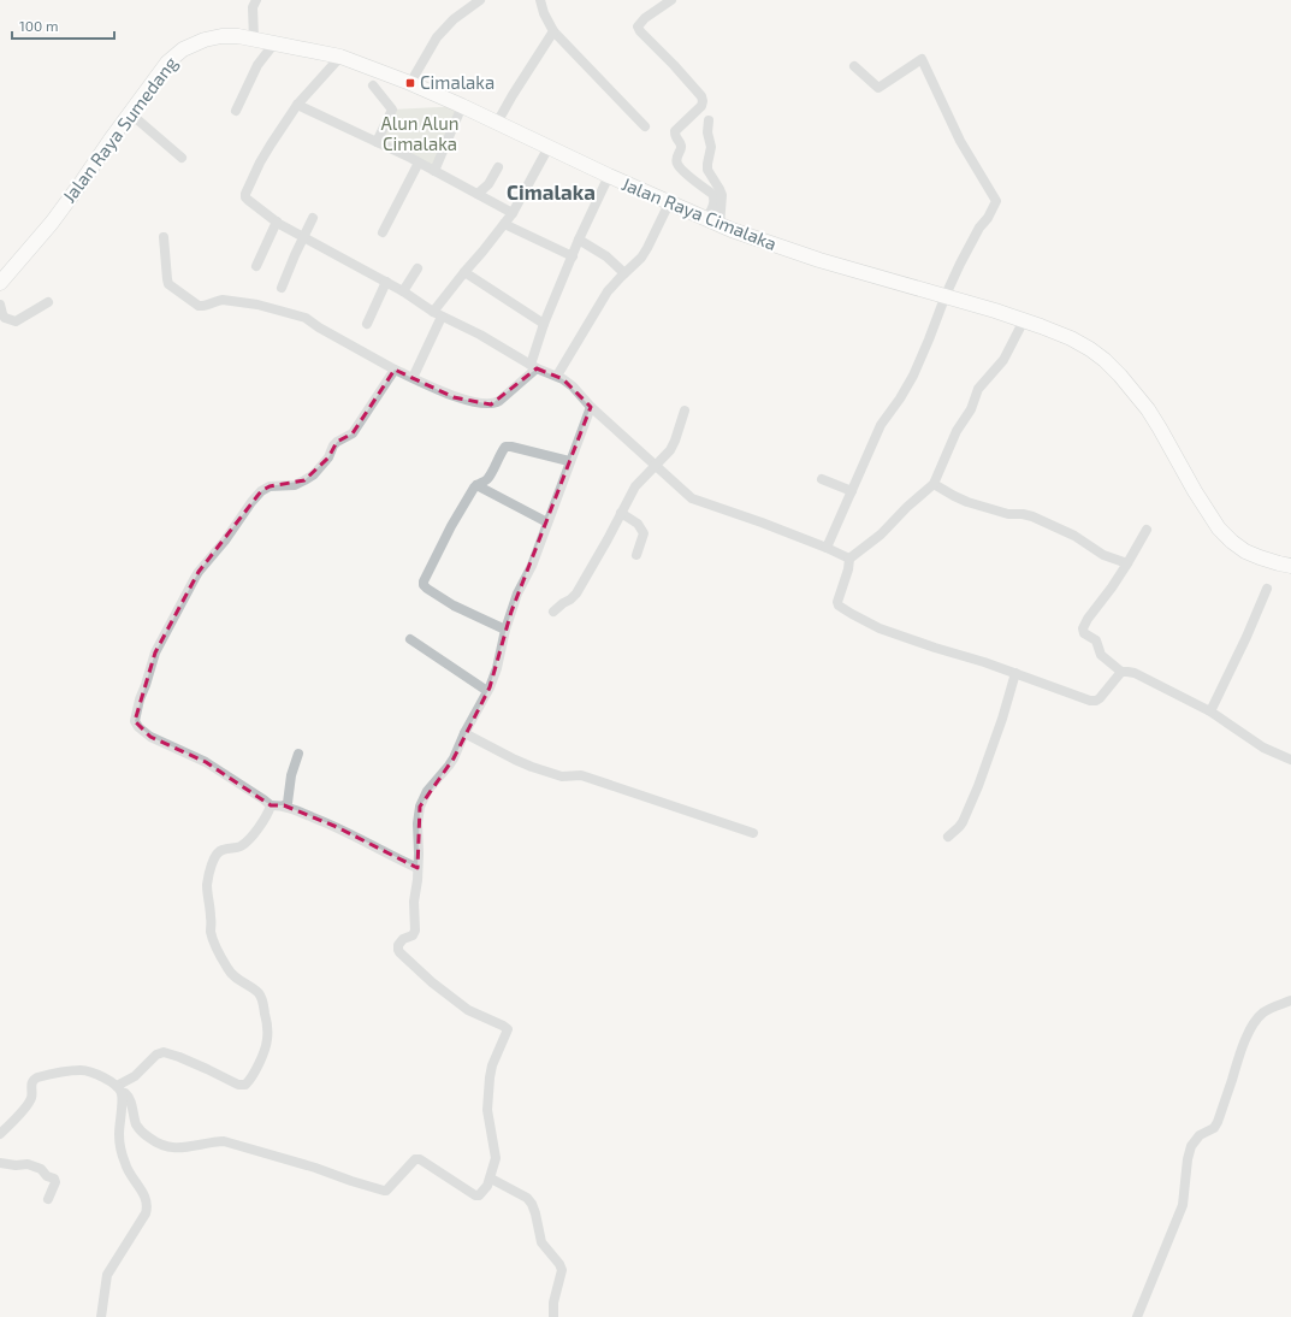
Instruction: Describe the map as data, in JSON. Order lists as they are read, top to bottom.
{
  "streets": {
    "highway": ["Jalan Raya Sumedang", "Jalan Raya Cimalaka"]
  },
  "crossings": [
    ["Jalan Raya Sumedang", "Jalan Raya Cimalaka"]
  ],
  "districts": ["Cimalaka"],
  "parks": ["Alun Alun Cimalaka"],
  "places": {
    "transit": ["Cimalaka"]
  },
  "scale_bar": "100 m"
}
